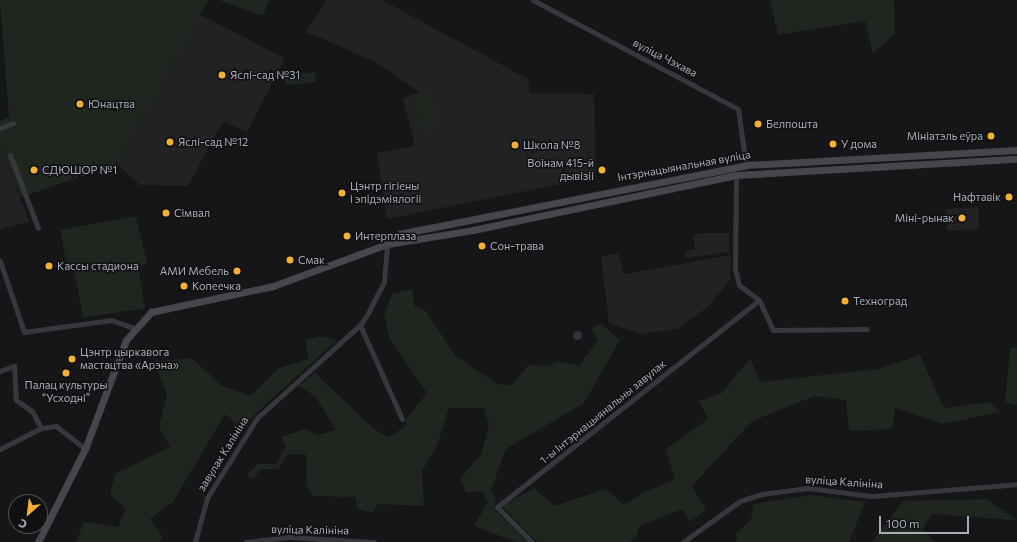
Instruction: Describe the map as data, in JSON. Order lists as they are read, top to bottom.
{
  "streets": {
    "main road": ["Інтэрнацыянальная вуліца"],
    "street": [
      "вуліца Чэхава",
      "1-ы Інтэрнацыянальны завулак",
      "завулак Калініна",
      "вуліца Калініна"
    ]
  },
  "crossings": [
    ["вуліца Чэхава", "Інтэрнацыянальная вуліца"],
    ["Інтэрнацыянальная вуліца", "завулак Калініна"]
  ],
  "places": [
    "Яслі-сад №31",
    "Юнацтва",
    "Белпошта",
    "Мініатэль еўра",
    "Яслі-сад №12",
    "У дома",
    "Школа №8",
    "СДЮШОР №1",
    "Воінам 415-й дывізіі",
    "Цэнтр гігіены і эпідэміялогіі",
    "Нафтавік",
    "Сімвал",
    "Міні-рынак",
    "Интерплаза",
    "Сон-трава",
    "Смак",
    "Кассы стадиона",
    "АМИ Мебель",
    "Копеечка",
    "Техноград",
    "Цэнтр цыркавога мастацтва «Арэна»",
    "Палац культуры “Усходні”"
  ],
  "scale_bar": "100 m",
  "north": "bottom left"
}
